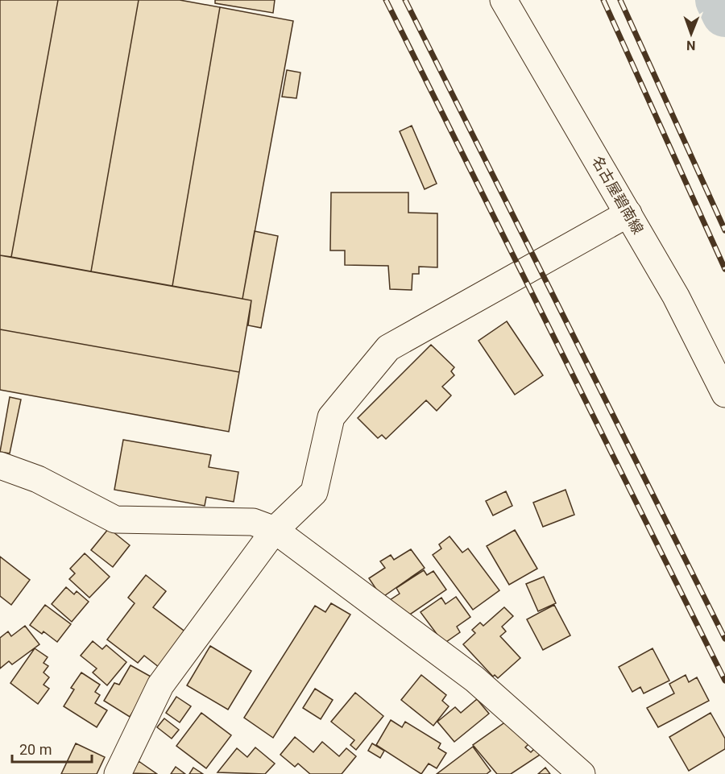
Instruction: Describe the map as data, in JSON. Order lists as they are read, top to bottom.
{
  "streets": {
    "street": ["名古屋碧南線"]
  },
  "scale_bar": "20 m",
  "north": "bottom"
}
